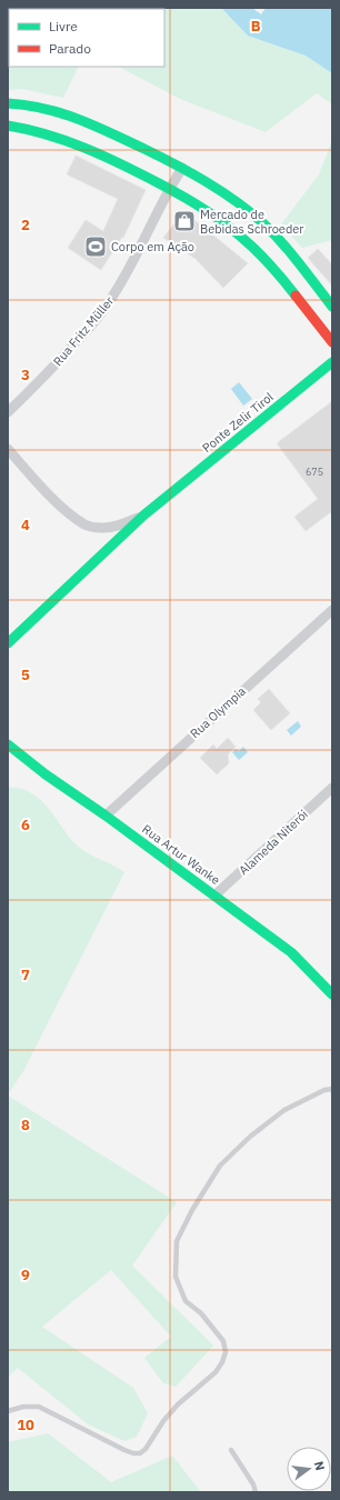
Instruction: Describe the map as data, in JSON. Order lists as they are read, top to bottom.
{
  "streets": {
    "main road": ["Ponte Zelir Tirol", "Rua Artur Wanke"],
    "street": ["Rua Fritz Müller", "Rua Olympia", "Alameda Niterói"]
  },
  "crossings": [
    ["Rua Olympia", "Rua Artur Wanke"],
    ["Alameda Niterói", "Rua Artur Wanke"]
  ],
  "places": {
    "shop": ["Mercado de Bebidas Schroeder"],
    "sports": ["Corpo em Ação"]
  },
  "house_numbers": ["675"],
  "legend": ["Livre", "Parado"],
  "north": "right",
  "grid": {
    "columns": ["B"],
    "rows": [
      "2",
      "3",
      "4",
      "5",
      "6",
      "7",
      "8",
      "9",
      "10"
    ]
  }
}
